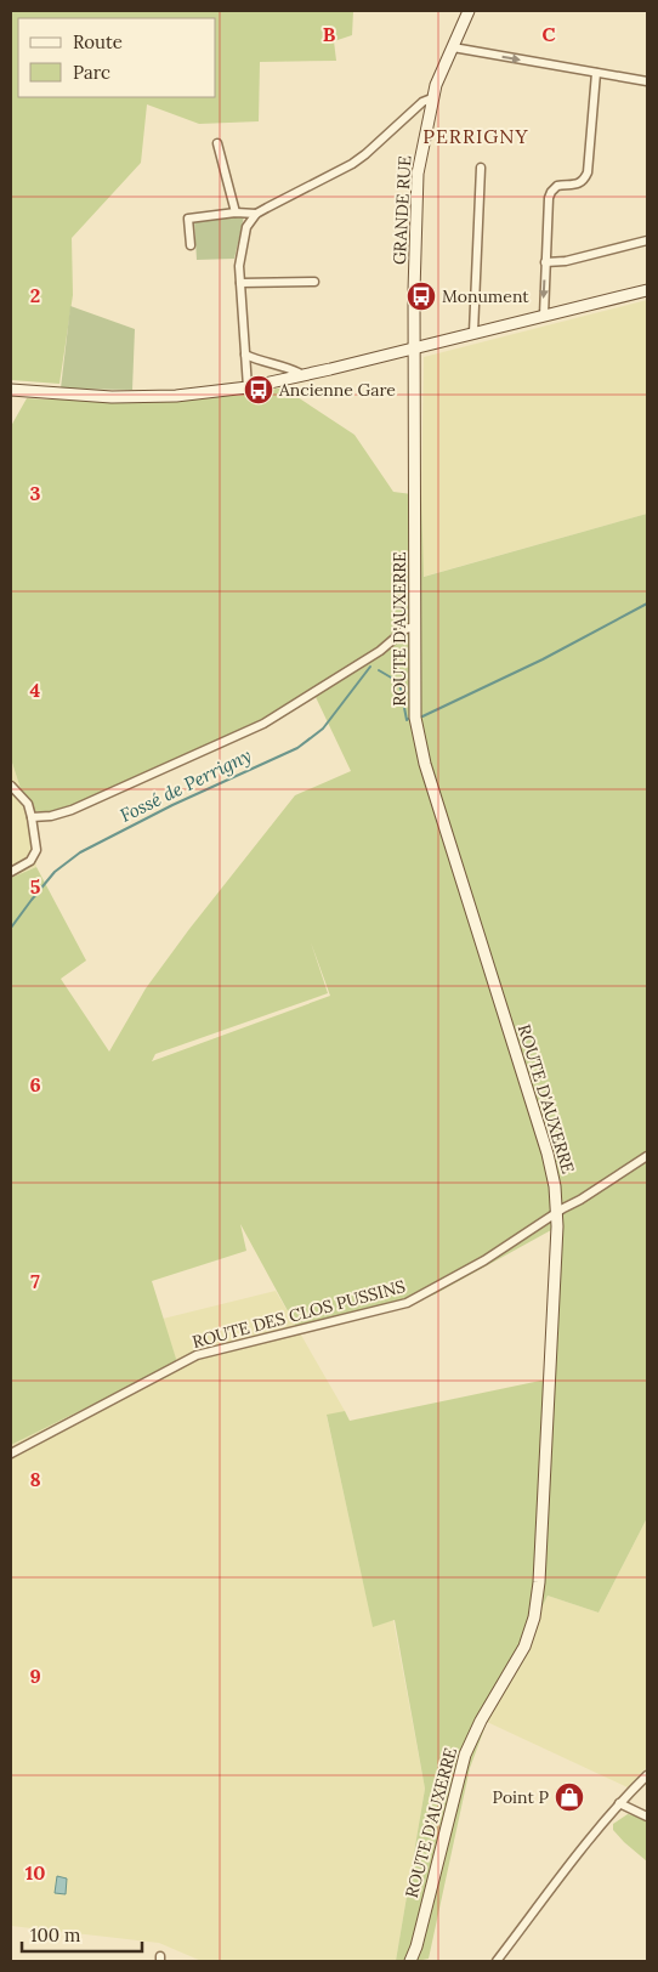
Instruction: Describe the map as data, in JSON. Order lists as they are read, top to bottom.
{
  "streets": {
    "street": ["GRANDE RUE", "ROUTE D'AUXERRE", "ROUTE DES CLOS PUSSINS"]
  },
  "crossings": [
    ["GRANDE RUE", "ROUTE D'AUXERRE"],
    ["ROUTE D'AUXERRE", "ROUTE DES CLOS PUSSINS"]
  ],
  "districts": ["PERRIGNY"],
  "water": ["Fossé de Perrigny"],
  "places": {
    "bus stop": ["Monument", "Ancienne Gare"],
    "shop": ["Point P"]
  },
  "legend": ["Route", "Parc"],
  "scale_bar": "100 m",
  "grid": {
    "columns": ["B", "C"],
    "rows": [
      "2",
      "3",
      "4",
      "5",
      "6",
      "7",
      "8",
      "9",
      "10"
    ]
  }
}
